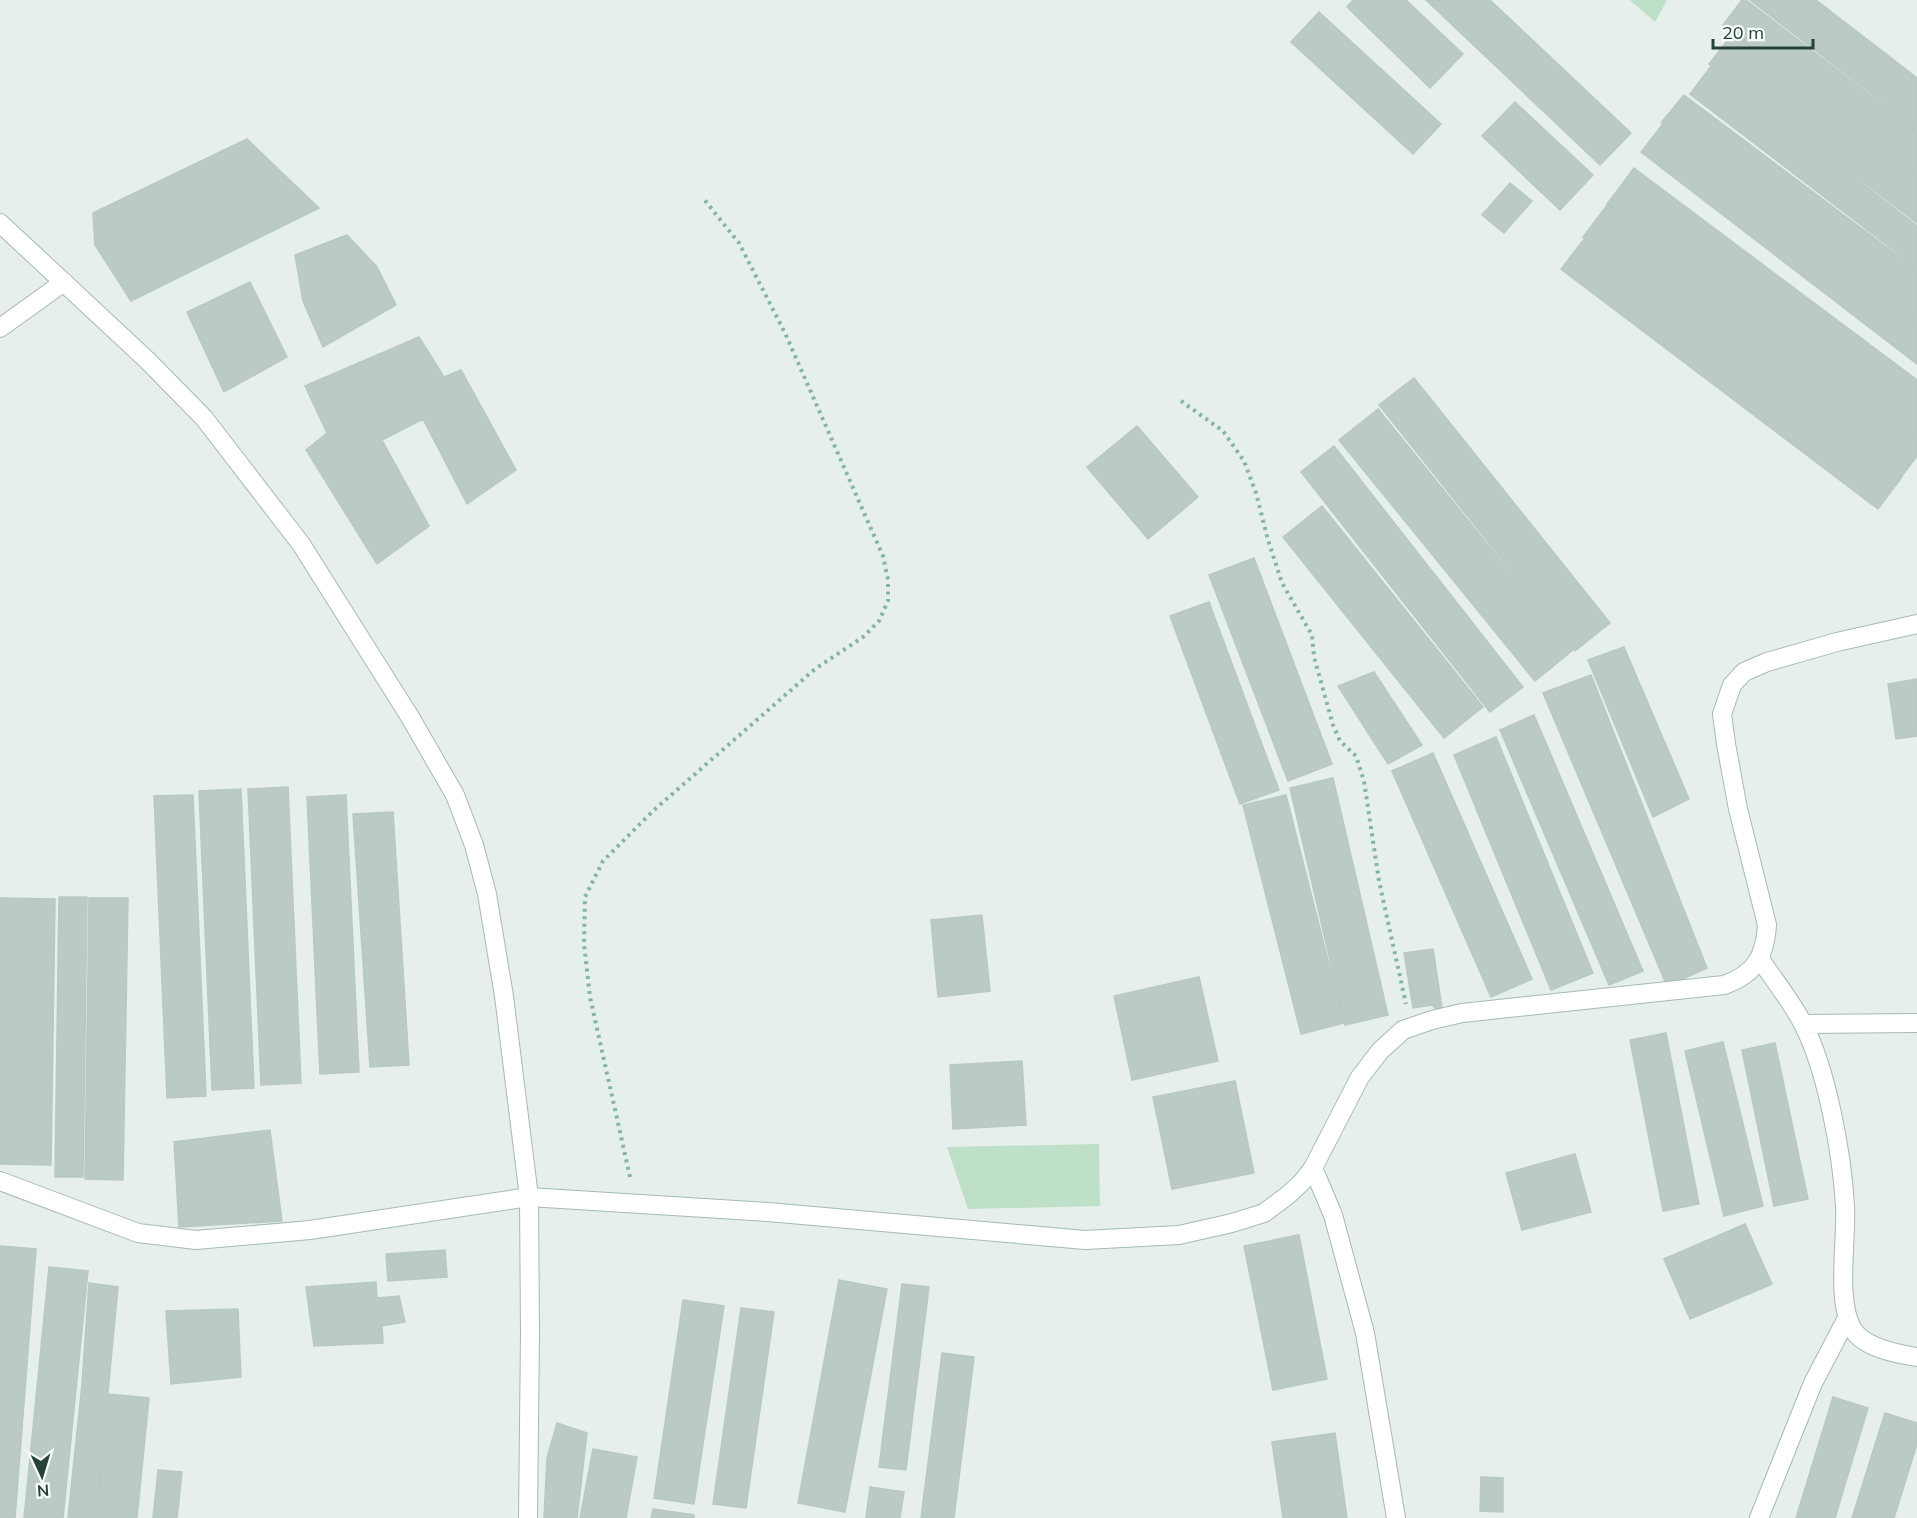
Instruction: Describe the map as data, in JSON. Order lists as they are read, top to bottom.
{
  "scale_bar": "20 m",
  "north": "bottom"
}
